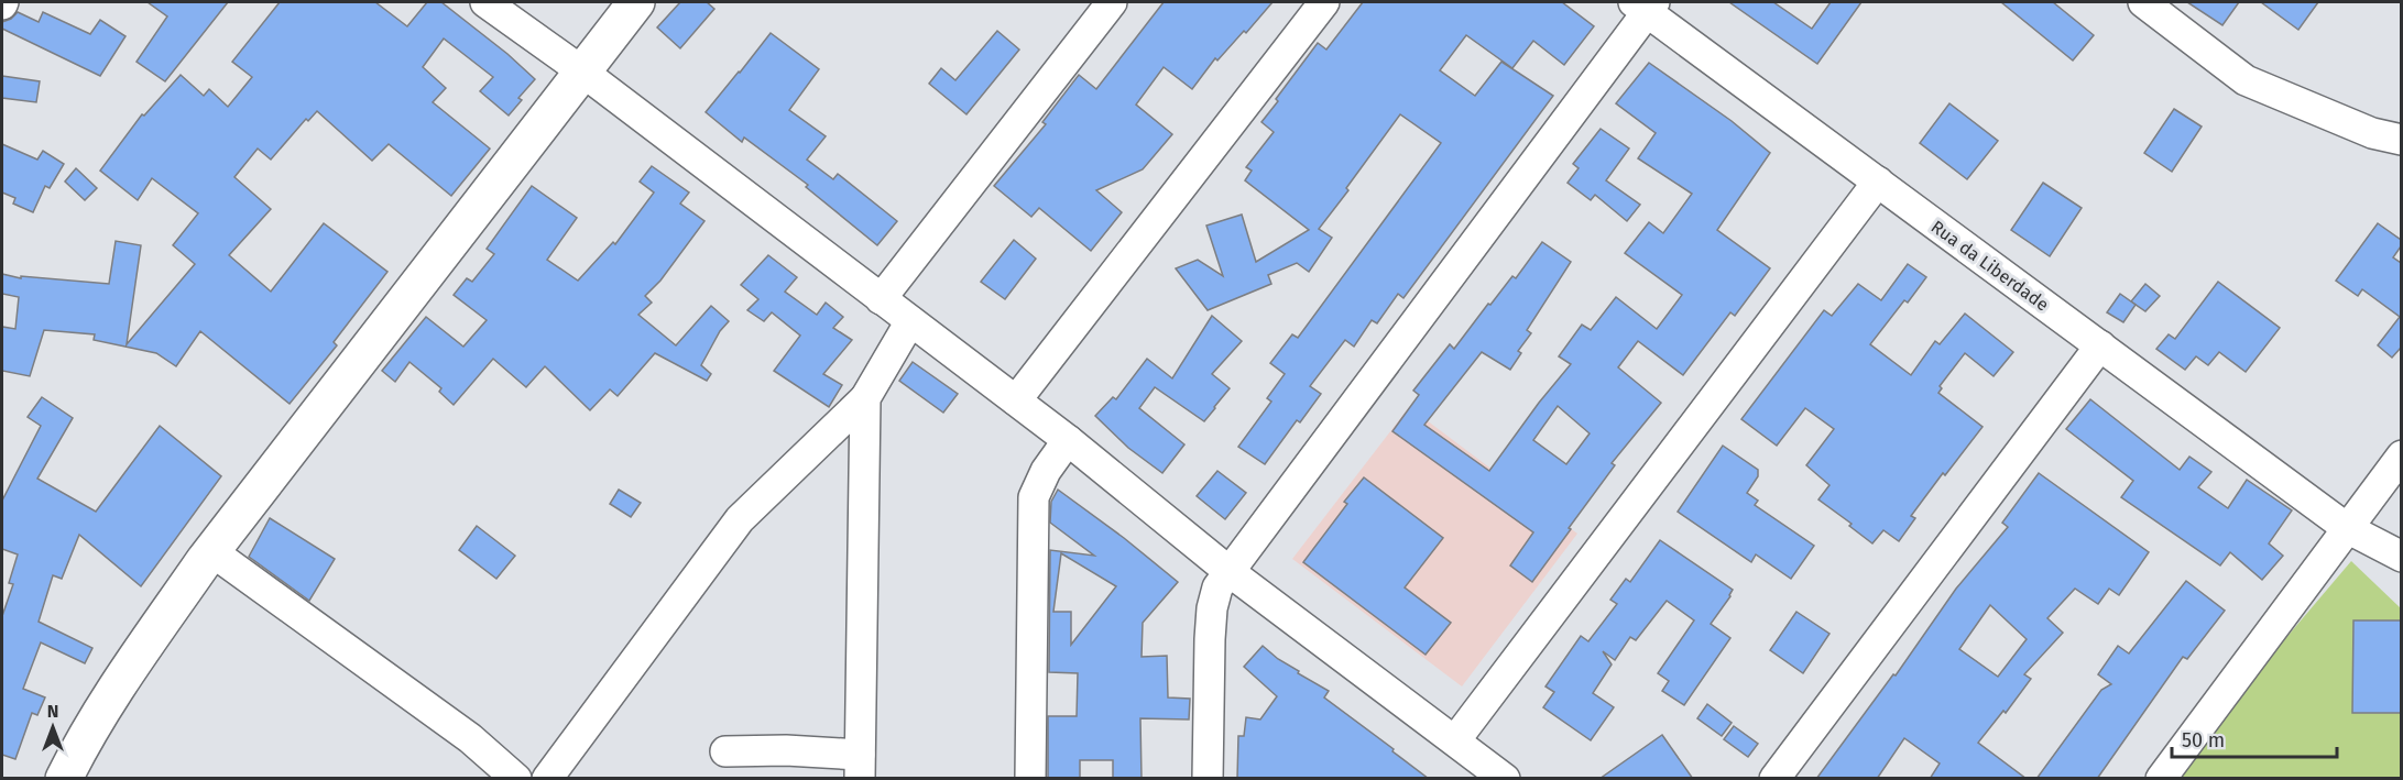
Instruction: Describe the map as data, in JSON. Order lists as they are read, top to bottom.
{
  "streets": {
    "street": ["Rua da Liberdade"]
  },
  "scale_bar": "50 m",
  "north": "top"
}
